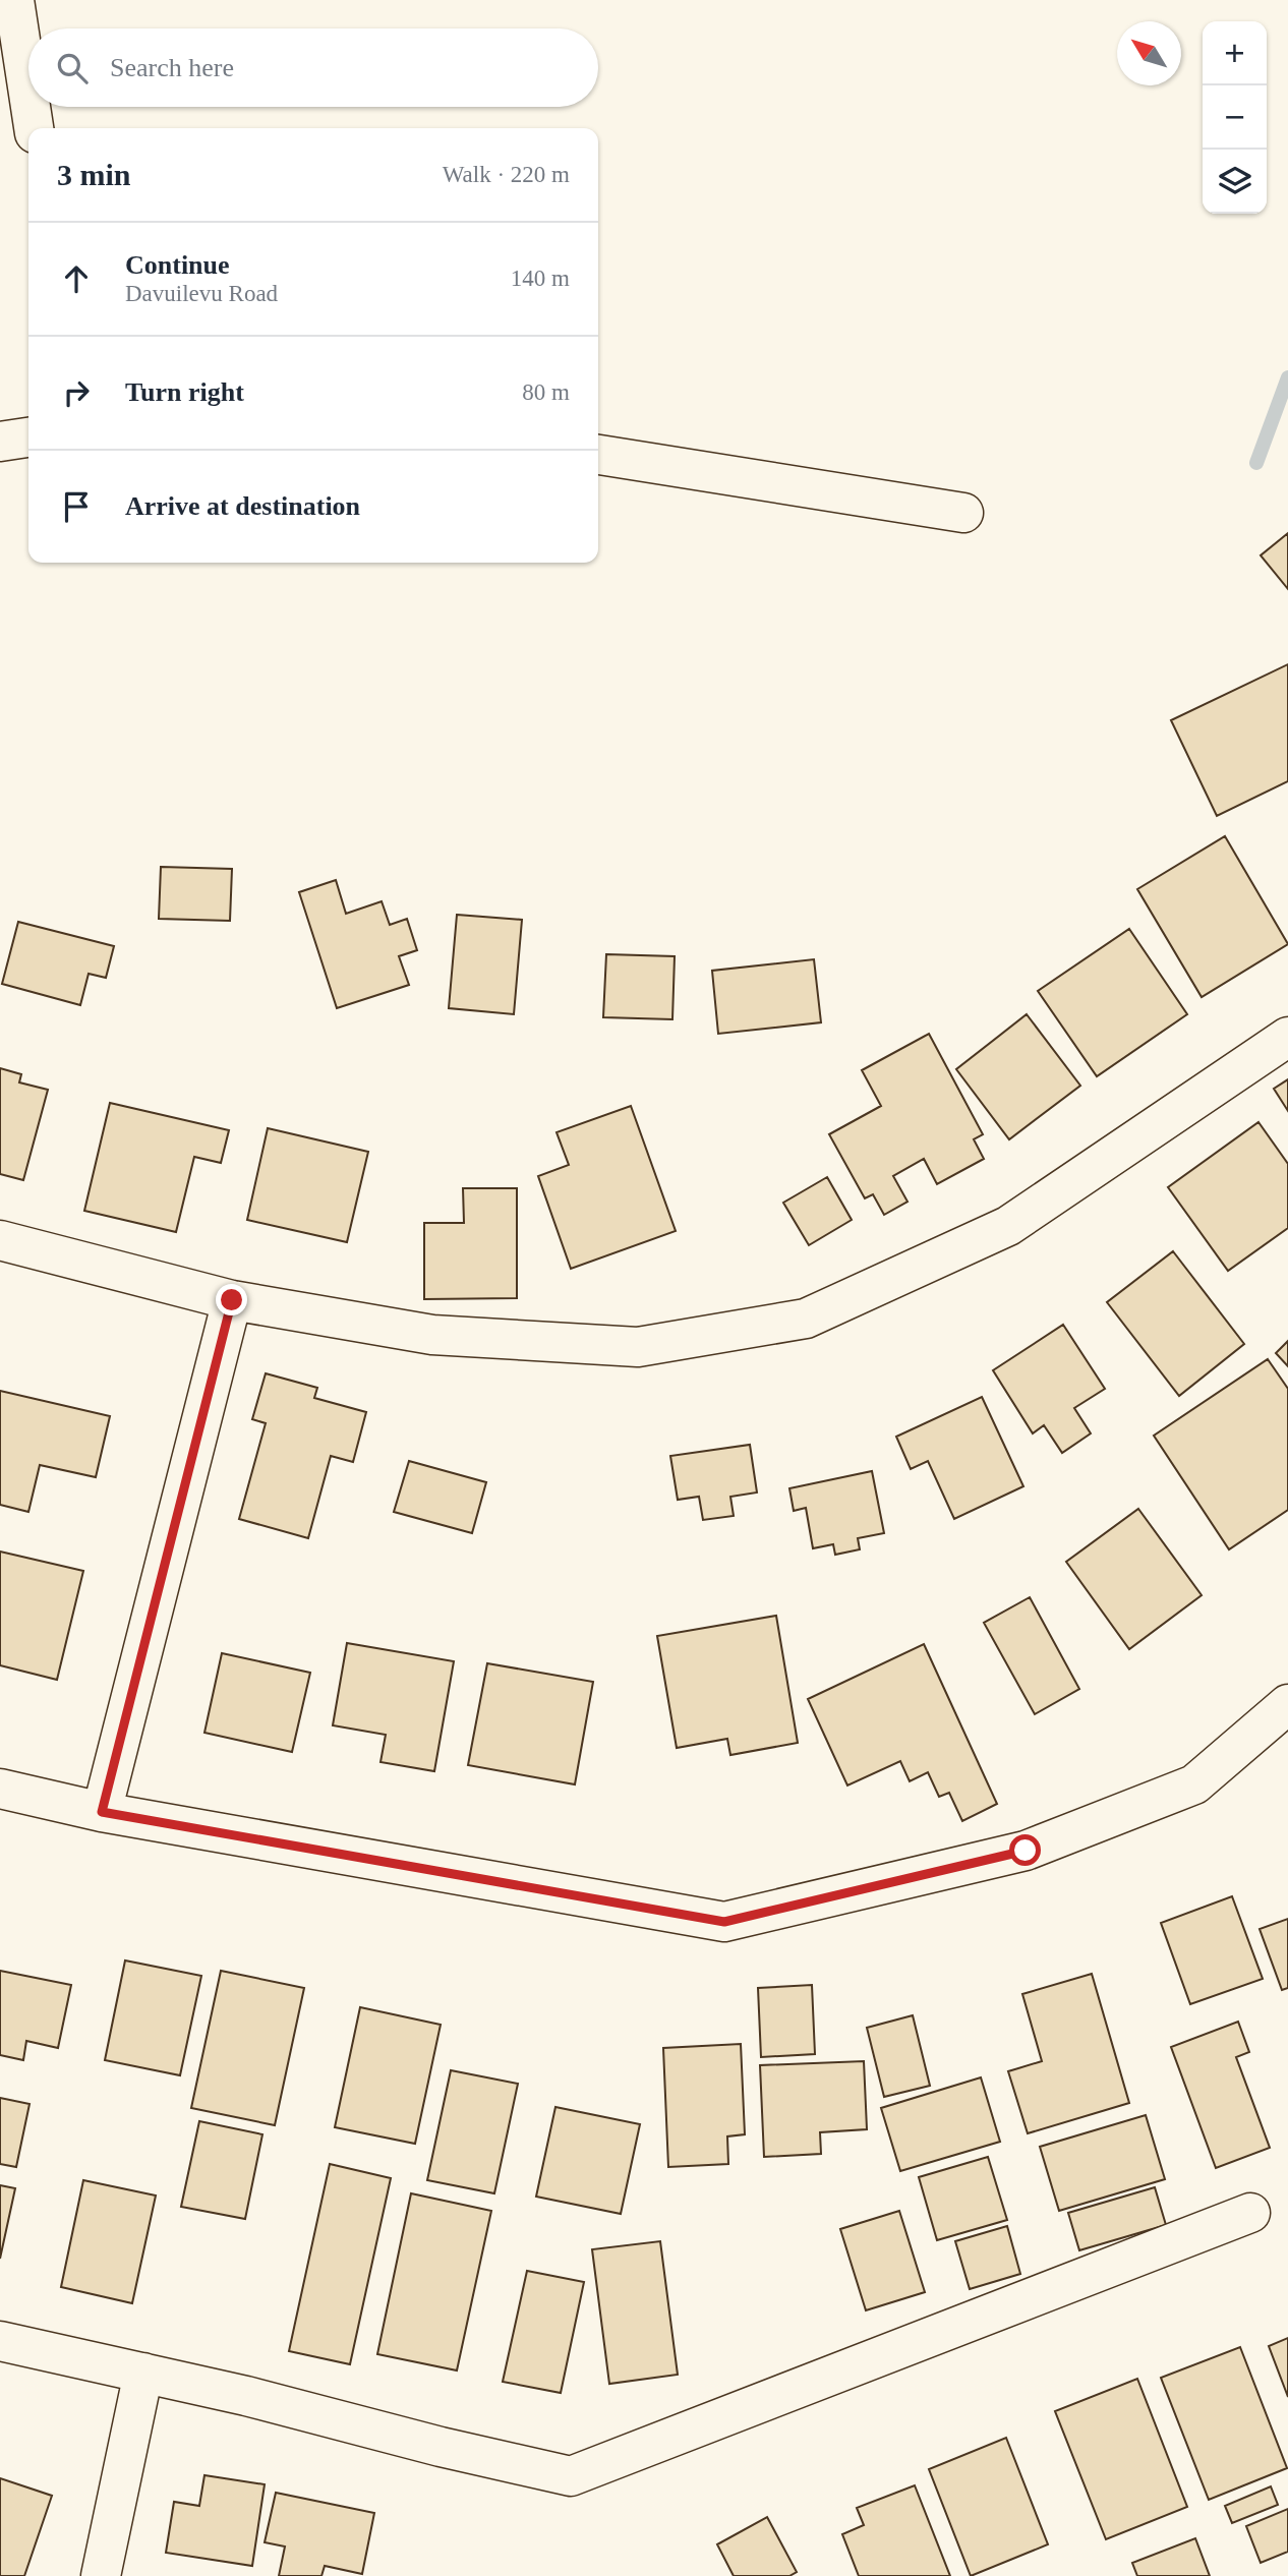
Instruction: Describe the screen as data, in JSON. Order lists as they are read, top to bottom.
{
  "north": "top left",
  "page": {
    "map_buttons": ["+", "−"],
    "search": "Search here",
    "heading": ["3 min", "Walk · 220 m"],
    "list": [
      ["Continue", "Davuilevu Road", "140 m"],
      ["Turn right", "80 m"],
      "Arrive at destination"
    ]
  }
}
